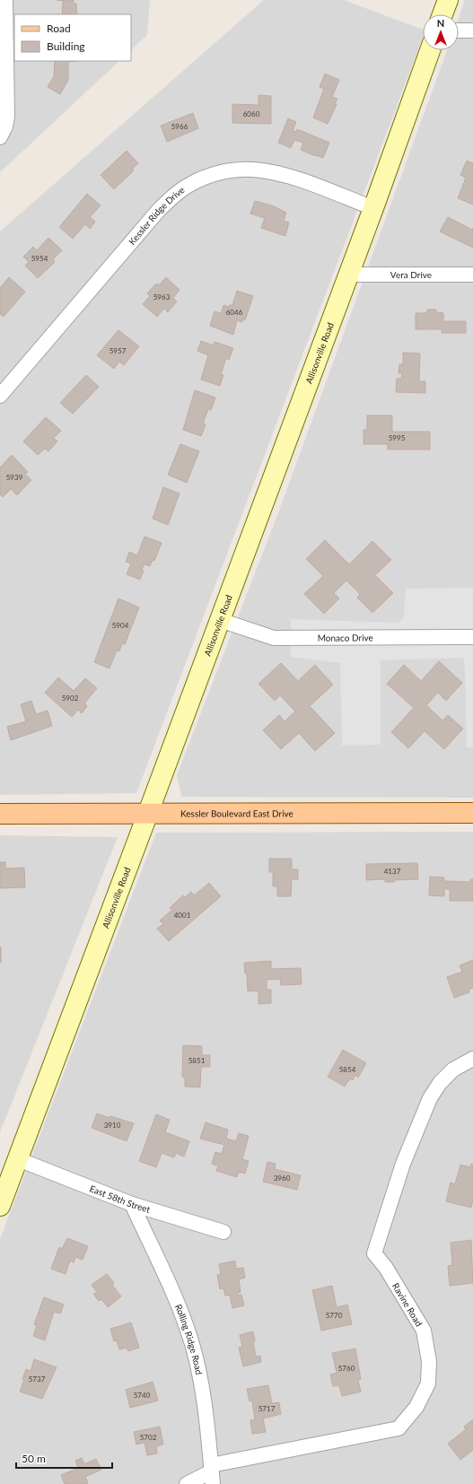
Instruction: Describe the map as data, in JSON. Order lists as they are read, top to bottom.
{
  "streets": {
    "main road": ["Allisonville Road", "Kessler Boulevard East Drive"],
    "street": [
      "Kessler Ridge Drive",
      "Vera Drive",
      "Monaco Drive",
      "East 58th Street",
      "Ravine Road",
      "Rolling Ridge Road"
    ]
  },
  "crossings": [
    ["Kessler Ridge Drive", "Allisonville Road"],
    ["Vera Drive", "Allisonville Road"],
    ["Allisonville Road", "Monaco Drive"],
    ["Allisonville Road", "Kessler Boulevard East Drive"],
    ["Allisonville Road", "East 58th Street"],
    ["East 58th Street", "Rolling Ridge Road"],
    ["Ravine Road", "Rolling Ridge Road"]
  ],
  "house_numbers": [
    "6060",
    "5966",
    "5954",
    "5963",
    "6046",
    "5957",
    "5995",
    "5939",
    "5904",
    "5902",
    "4137",
    "4001",
    "5851",
    "5854",
    "3910",
    "3960",
    "5770",
    "5760",
    "5737",
    "5740",
    "5717",
    "5702"
  ],
  "legend": ["Road", "Building"],
  "scale_bar": "50 m",
  "north": "top"
}
